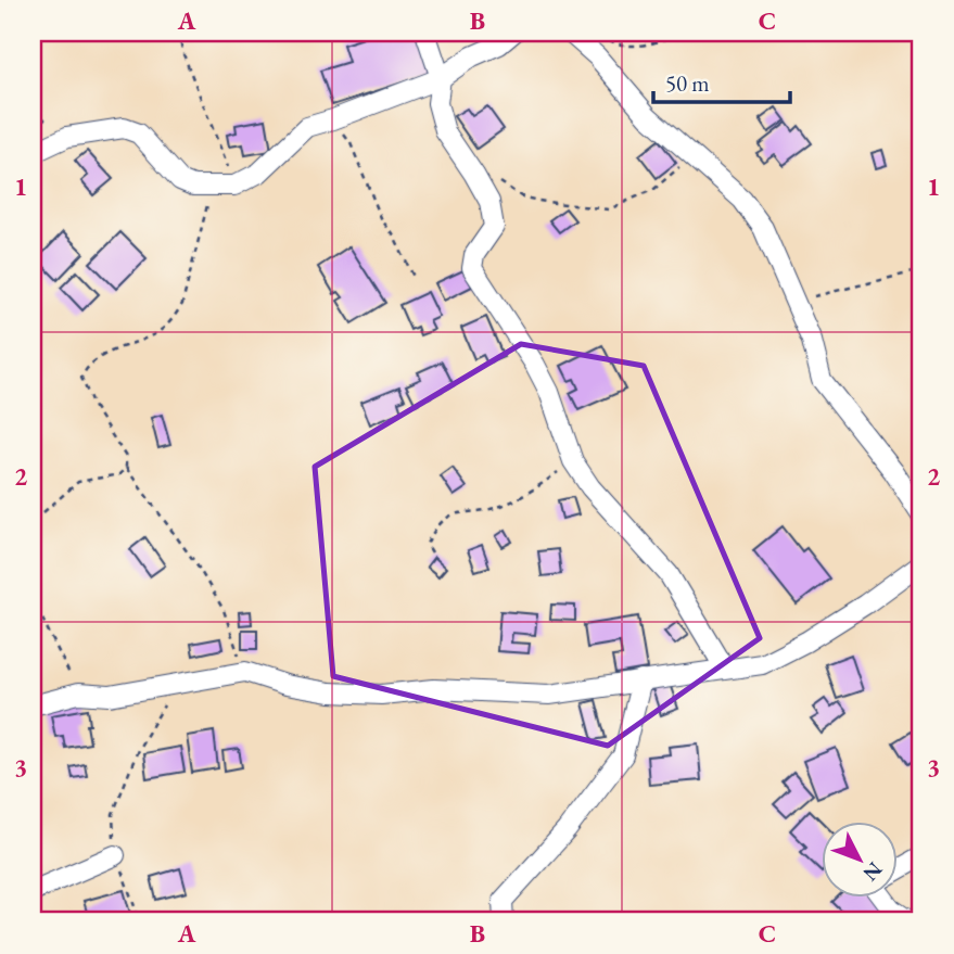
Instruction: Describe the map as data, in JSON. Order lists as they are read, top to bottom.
{
  "scale_bar": "50 m",
  "north": "bottom right",
  "grid": {
    "columns": ["A", "B", "C"],
    "rows": ["1", "2", "3"]
  }
}
